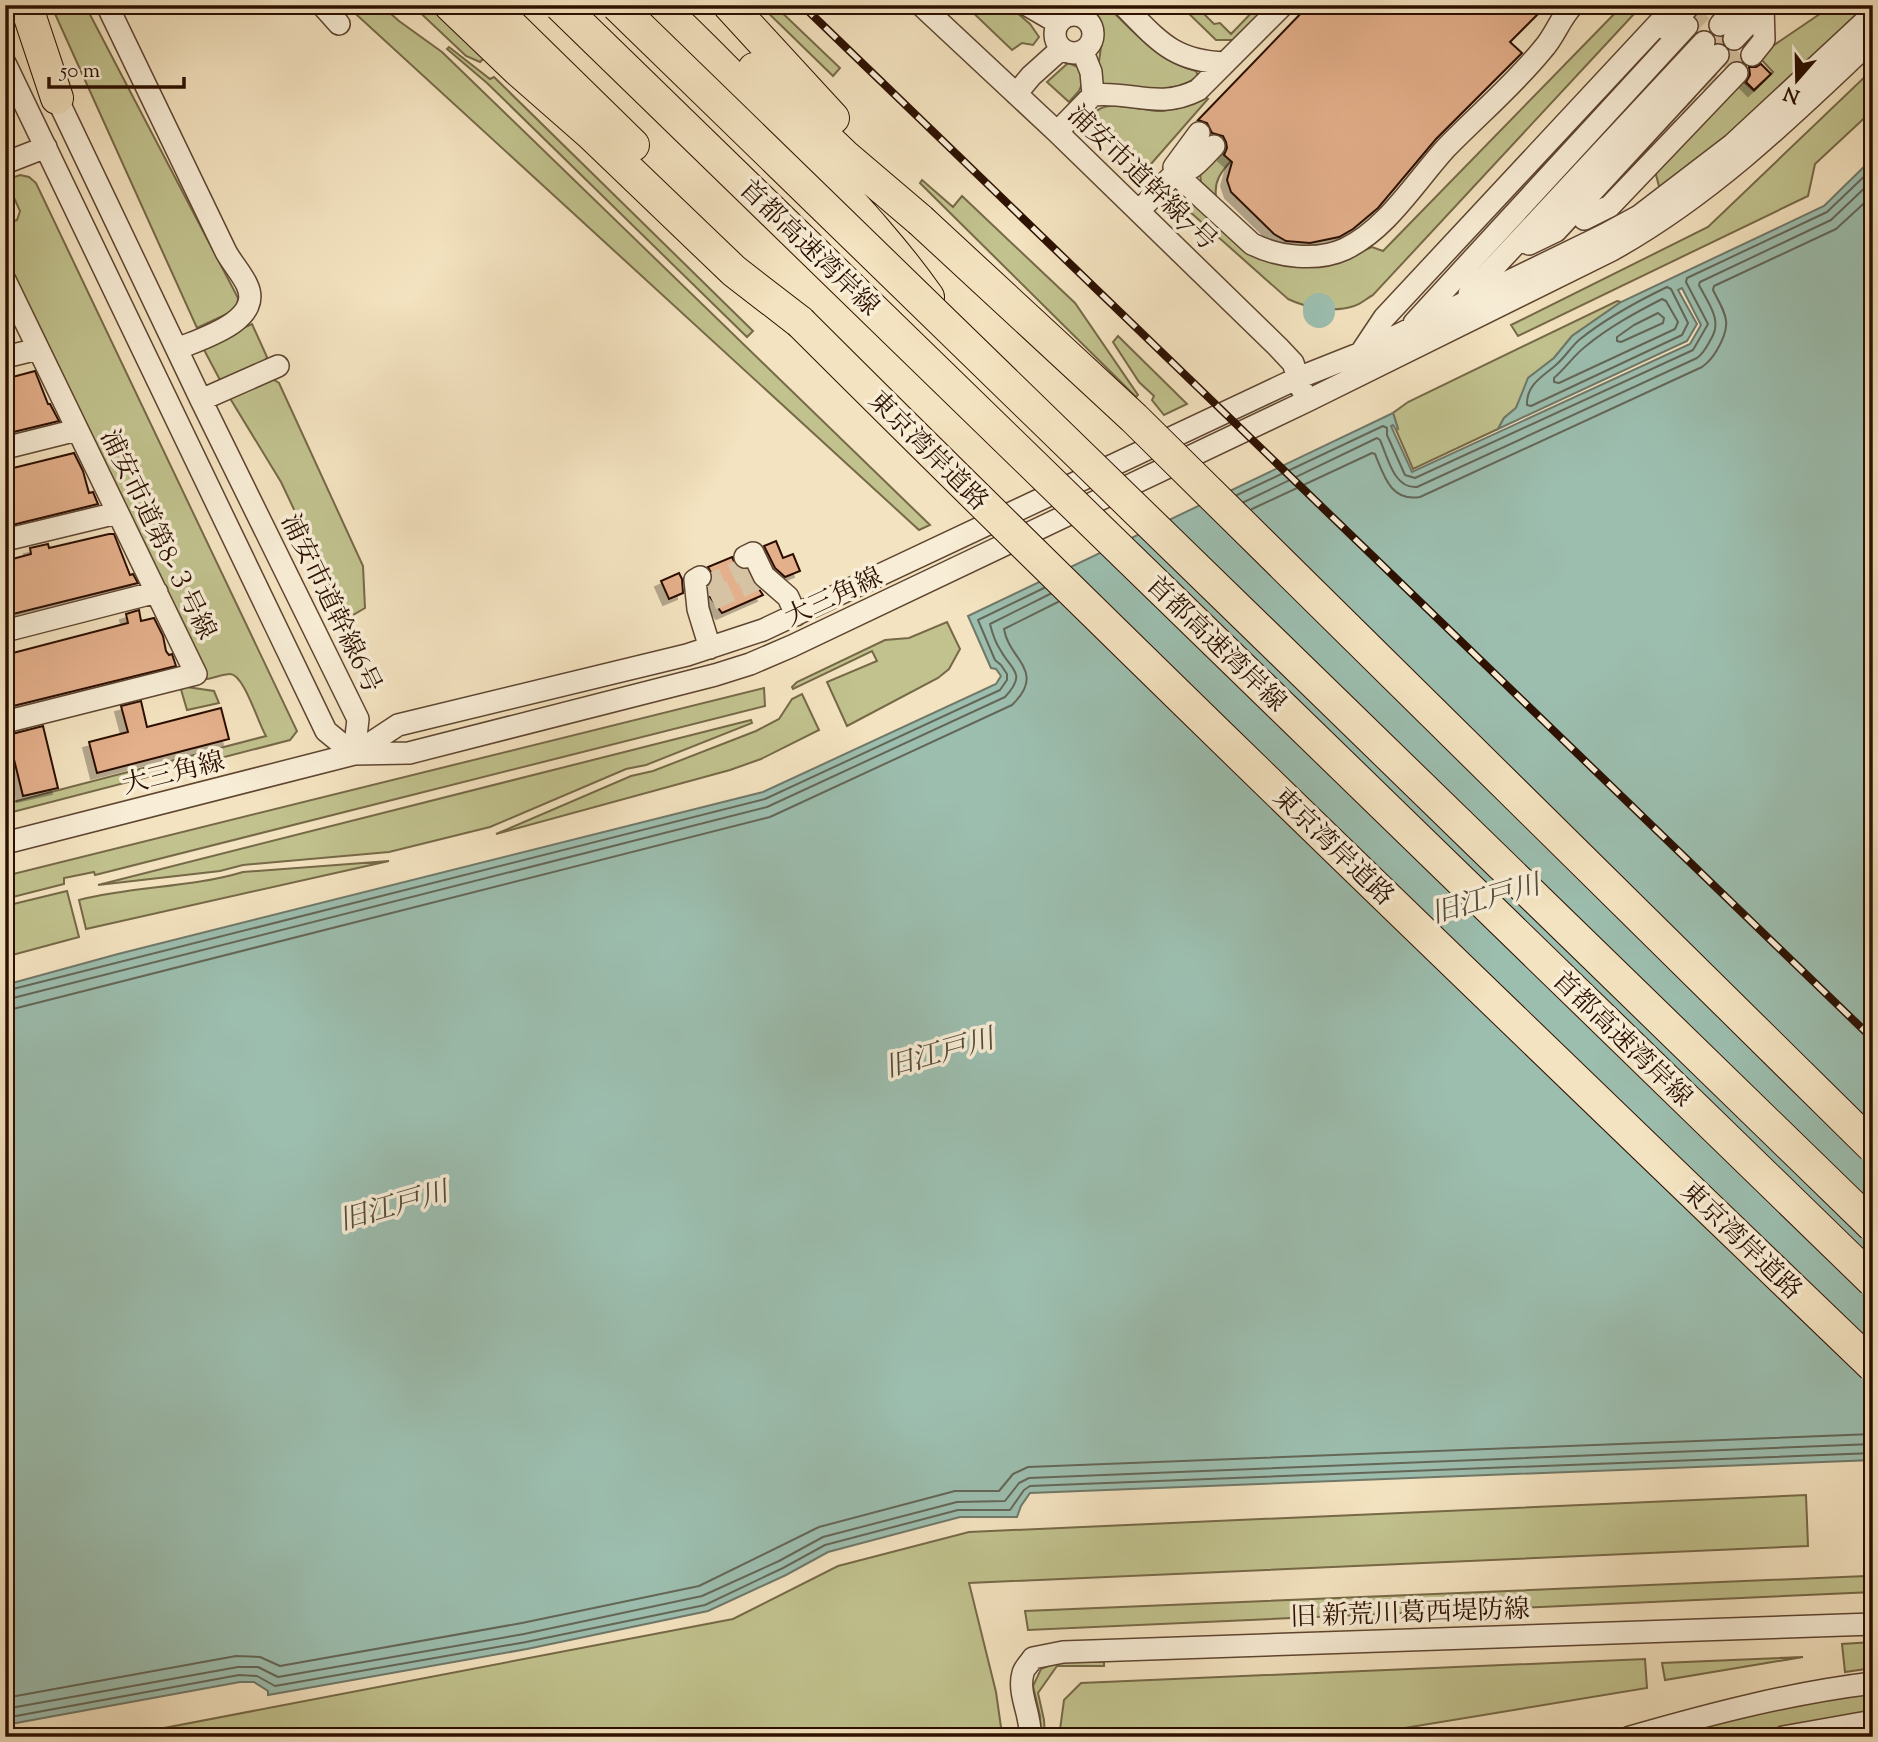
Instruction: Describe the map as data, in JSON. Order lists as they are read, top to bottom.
{
  "streets": {
    "highway": ["首都高速湾岸線", "東京湾岸道路"],
    "street": [
      "浦安市道幹線7号",
      "浦安市道第8-３号線",
      "大三角線",
      "浦安市道幹線6号",
      "旧 新荒川葛西堤防線"
    ]
  },
  "crossings": [
    ["浦安市道幹線7号", "大三角線"],
    ["大三角線", "浦安市道幹線6号"]
  ],
  "water": ["旧江戸川"],
  "scale_bar": "50 m",
  "north": "bottom"
}
